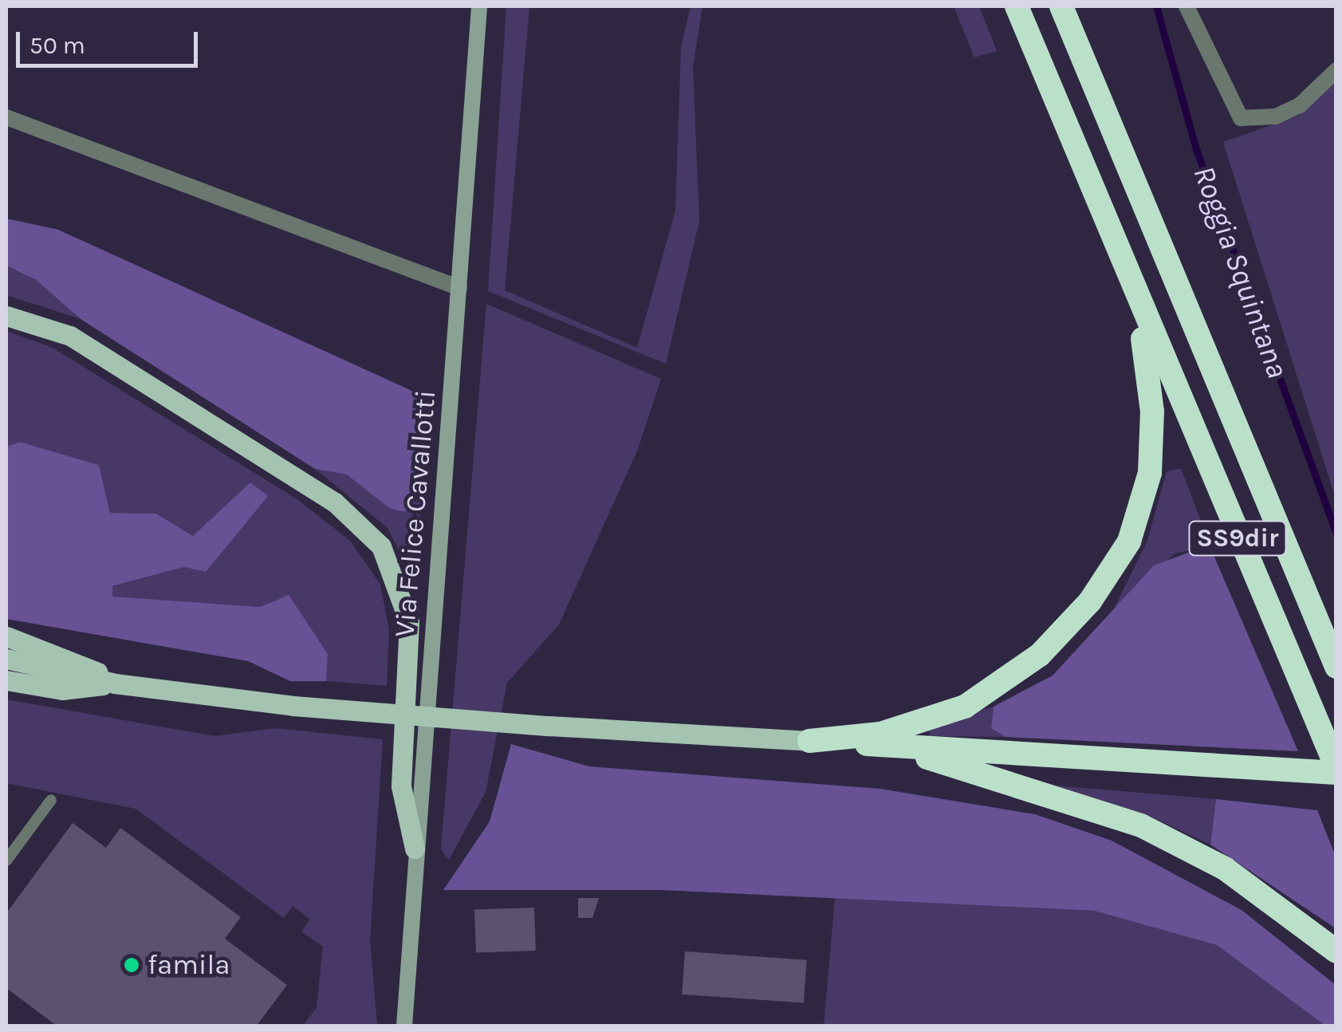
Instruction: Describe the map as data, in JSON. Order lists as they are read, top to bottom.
{
  "streets": {
    "highway": ["SS9dir"],
    "street": ["Via Felice Cavallotti"]
  },
  "water": ["Roggia Squintana"],
  "places": ["famila"],
  "scale_bar": "50 m"
}
